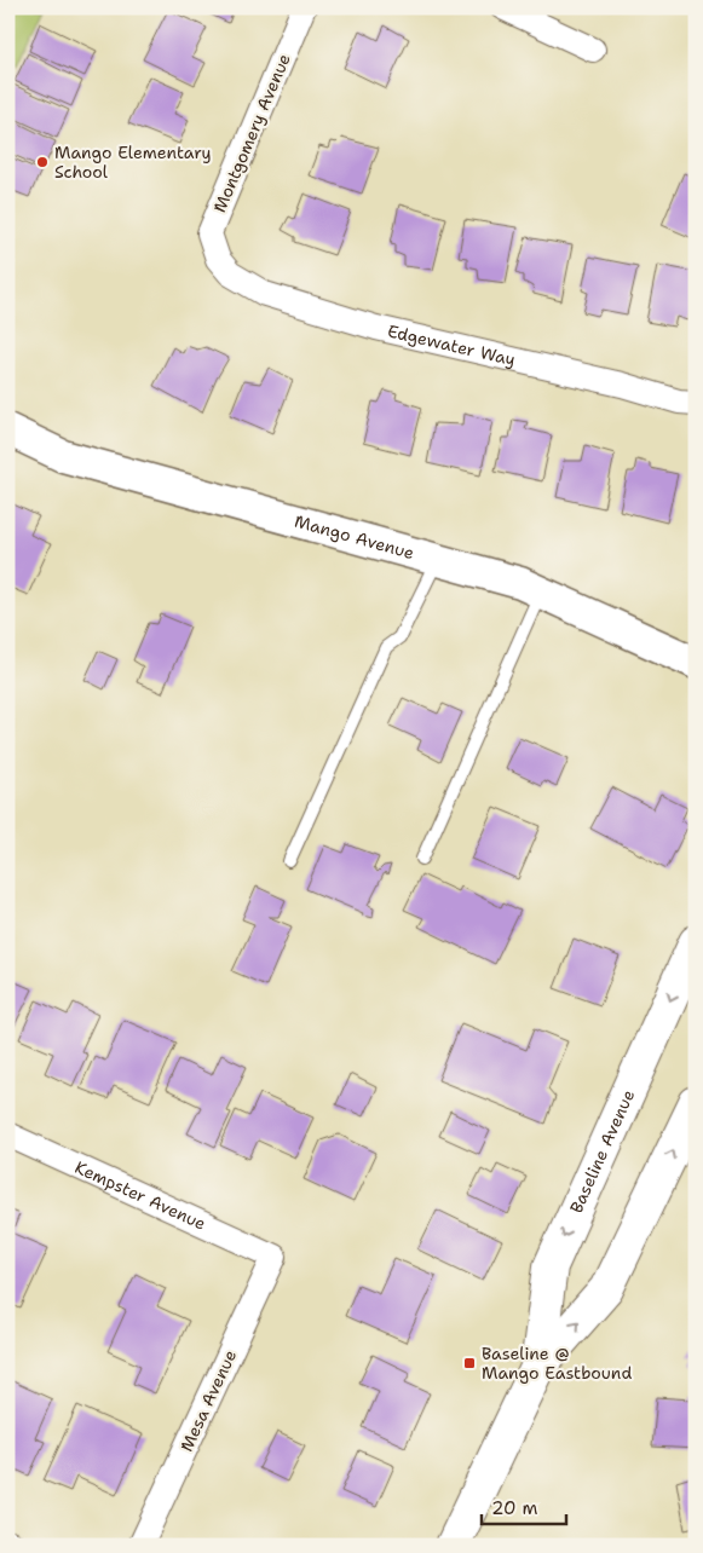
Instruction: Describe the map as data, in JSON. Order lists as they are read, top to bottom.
{
  "streets": {
    "main road": ["Baseline Avenue"],
    "street": [
      "Montgomery Avenue",
      "Edgewater Way",
      "Mango Avenue",
      "Kempster Avenue",
      "Mesa Avenue"
    ]
  },
  "crossings": [
    ["Montgomery Avenue", "Edgewater Way"],
    ["Kempster Avenue", "Mesa Avenue"]
  ],
  "places": {
    "other": ["Mango Elementary School"],
    "transit": ["Baseline @ Mango Eastbound"]
  },
  "scale_bar": "20 m"
}
